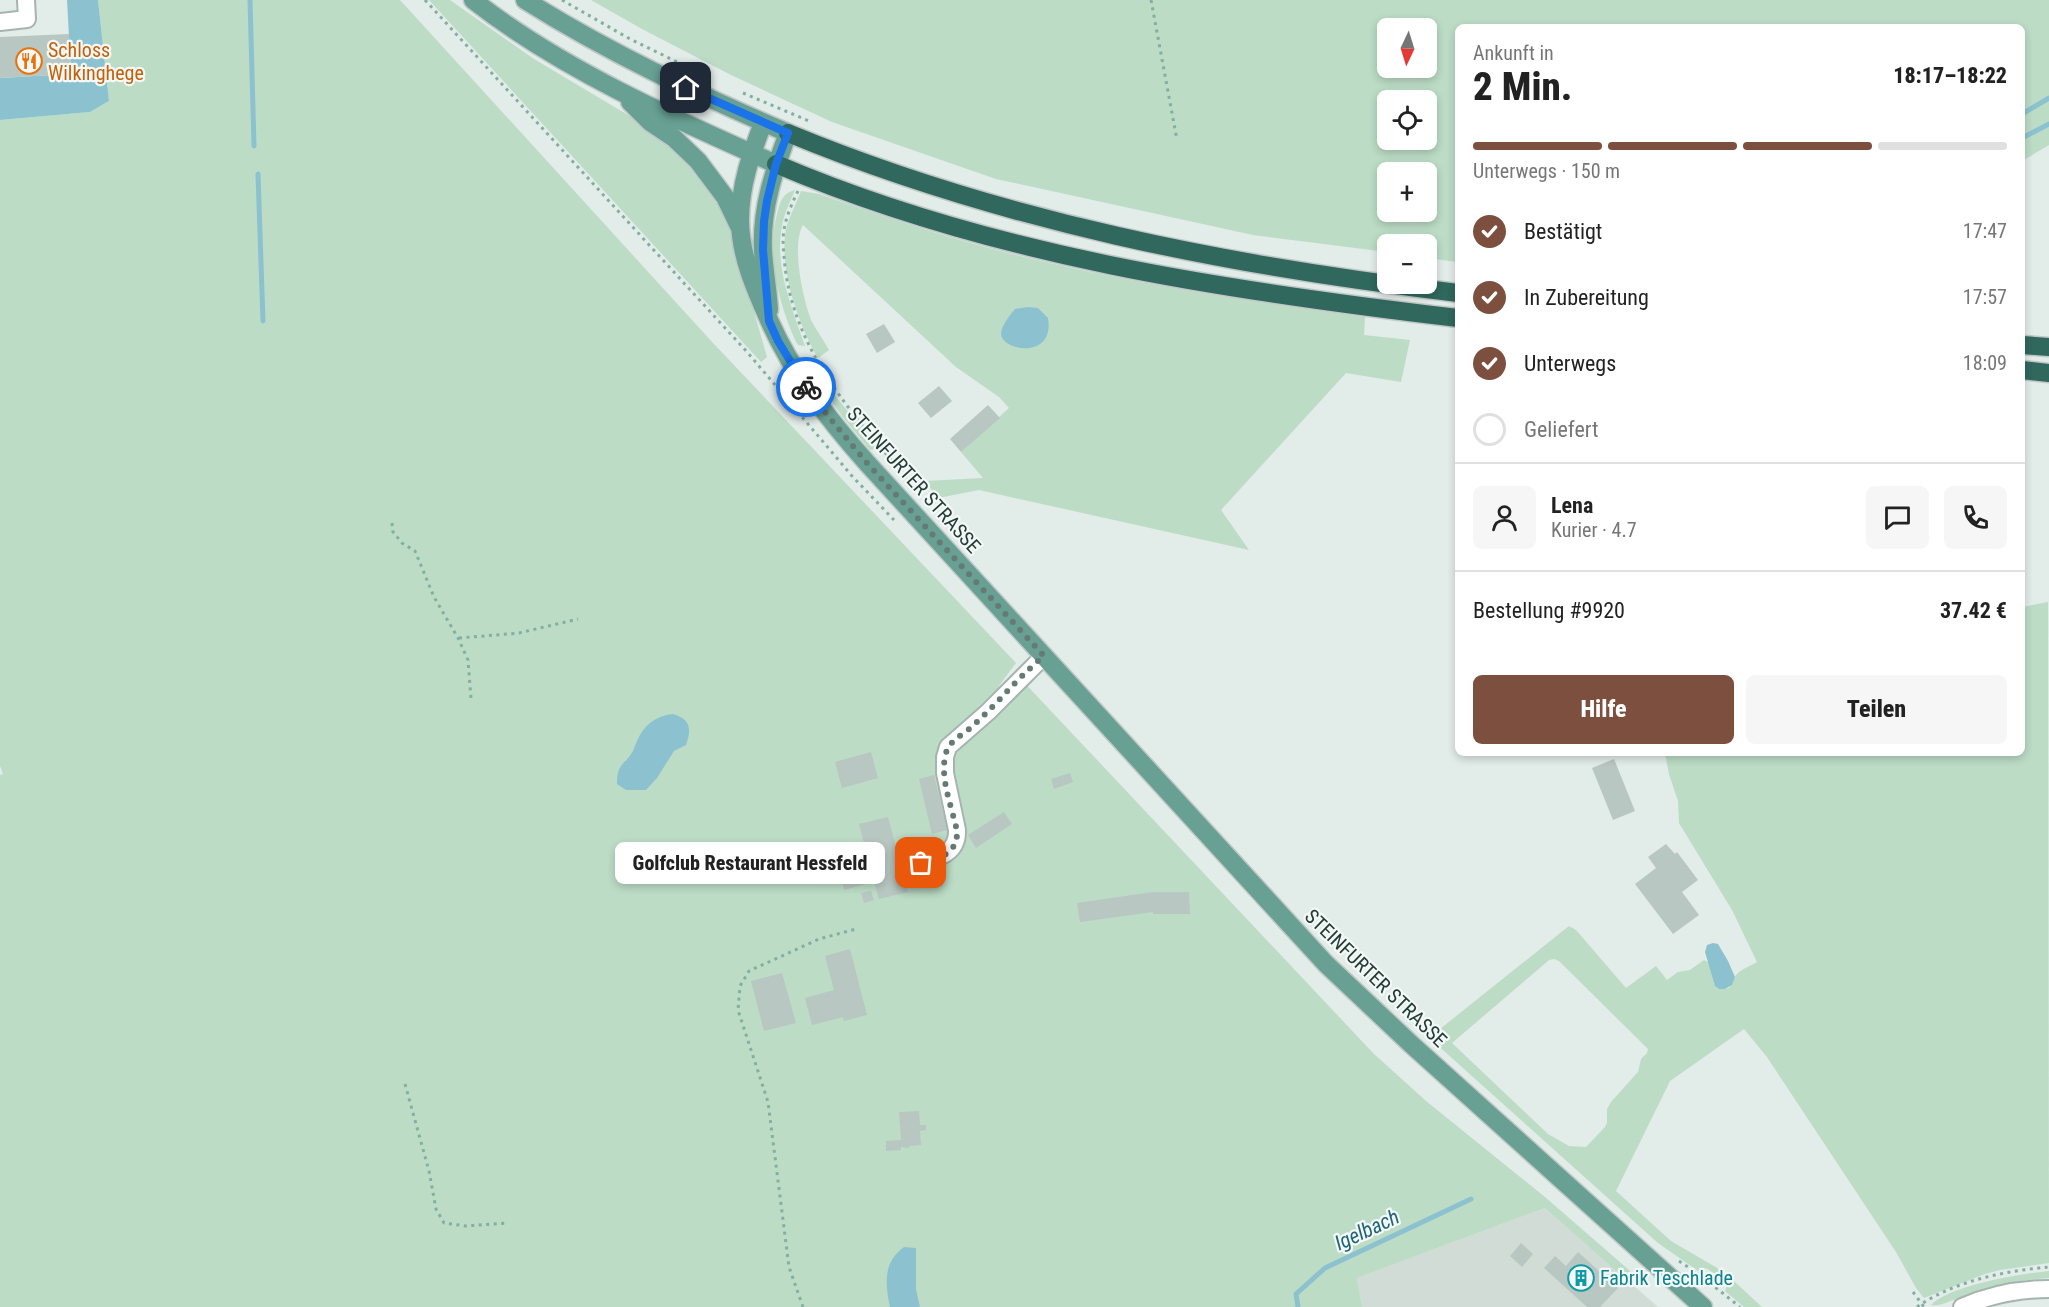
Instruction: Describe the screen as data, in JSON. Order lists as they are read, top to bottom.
{
  "streets": {
    "main road": ["STEINFURTER STRASSE"]
  },
  "water": ["Igelbach"],
  "places": {
    "restaurant": ["Schloss Wilkinghege"],
    "other": ["Golfclub Restaurant Hessfeld"],
    "building": ["Fabrik Teschlade"]
  },
  "north": "bottom",
  "page": {
    "map_buttons": ["+", "−"],
    "heading": ["2 Min.", "Ankunft in", "18:17–18:22"],
    "panel": [
      "Lena",
      "Kurier · 4.7",
      "Bestellung #9920",
      "37.42 €"
    ],
    "bar": "Unterwegs · 150 m",
    "list": [
      ["Bestätigt", "17:47"],
      ["In Zubereitung", "17:57"],
      ["Unterwegs", "18:09"],
      "Geliefert"
    ],
    "buttons": ["Hilfe", "Teilen"],
    "bubble": "Golfclub Restaurant Hessfeld"
  }
}
